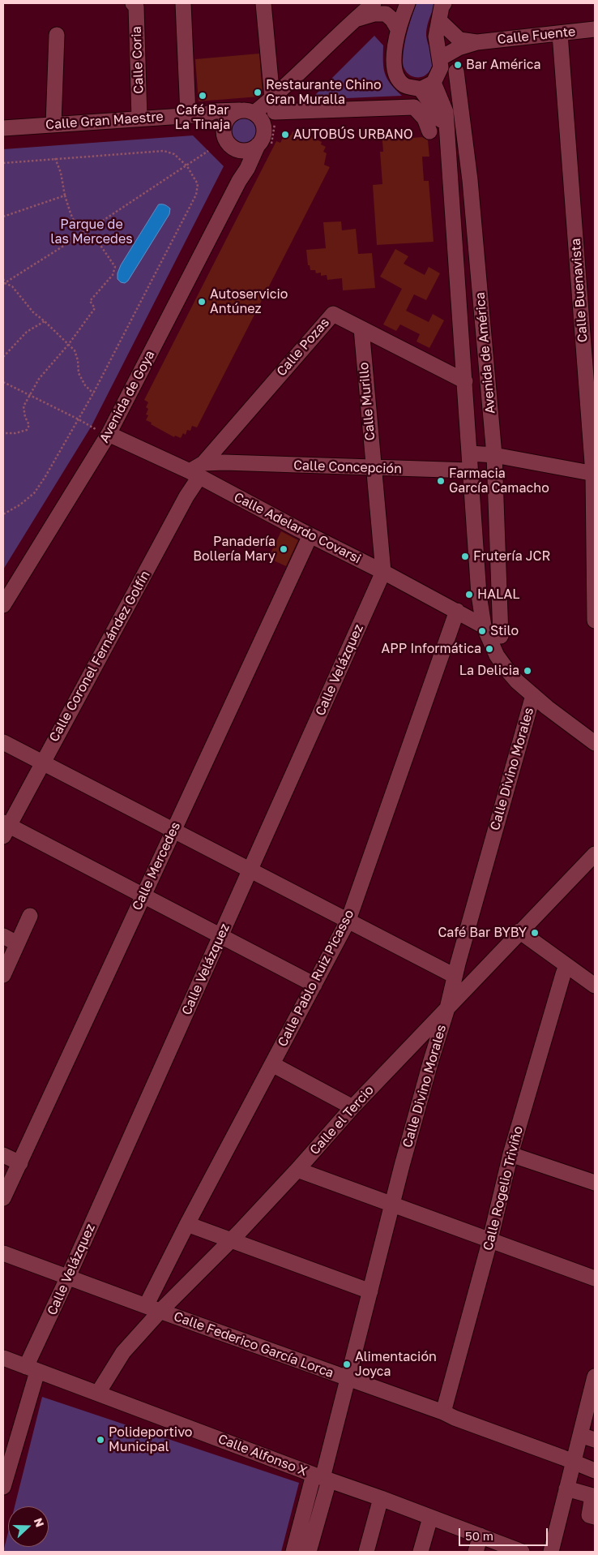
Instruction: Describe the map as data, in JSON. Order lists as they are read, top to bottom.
{
  "streets": {
    "street": [
      "Calle Fuente",
      "Calle Coria",
      "Calle Gran Maestre",
      "Calle Buenavista",
      "Calle Pozas",
      "Avenida de América",
      "Avenida de Goya",
      "Calle Murillo",
      "Calle Concepción",
      "Calle Adelardo Covarsi",
      "Calle Coronel Fernández Golfín",
      "Calle Velázquez",
      "Calle Divino Morales",
      "Calle Mercedes",
      "Calle Pablo Ruiz Picasso",
      "Calle el Tercio",
      "Calle Rogelio Triviño",
      "Calle Federico García Lorca",
      "Calle Alfonso X"
    ]
  },
  "crossings": [
    ["Calle Fuente", "Calle Buenavista"],
    ["Calle Coria", "Calle Gran Maestre"],
    ["Calle Gran Maestre", "Avenida de Goya"],
    ["Calle Pozas", "Avenida de América"],
    ["Calle Pozas", "Calle Murillo"],
    ["Calle Pozas", "Calle Concepción"],
    ["Calle Pozas", "Calle Adelardo Covarsi"],
    ["Calle Pozas", "Calle Coronel Fernández Golfín"],
    ["Avenida de América", "Calle Concepción"],
    ["Avenida de América", "Calle Adelardo Covarsi"],
    ["Avenida de América", "Calle Divino Morales"],
    ["Avenida de Goya", "Calle Adelardo Covarsi"],
    ["Calle Murillo", "Calle Concepción"],
    ["Calle Murillo", "Calle Adelardo Covarsi"],
    ["Calle Murillo", "Calle Velázquez"],
    ["Calle Concepción", "Calle Adelardo Covarsi"],
    ["Calle Concepción", "Calle Coronel Fernández Golfín"],
    ["Calle Adelardo Covarsi", "Calle Coronel Fernández Golfín"],
    ["Calle Adelardo Covarsi", "Calle Velázquez"],
    ["Calle Adelardo Covarsi", "Calle Mercedes"],
    ["Calle Adelardo Covarsi", "Calle Pablo Ruiz Picasso"],
    ["Calle Velázquez", "Calle Federico García Lorca"],
    ["Calle Velázquez", "Calle Alfonso X"],
    ["Calle Divino Morales", "Calle el Tercio"],
    ["Calle Divino Morales", "Calle Federico García Lorca"],
    ["Calle Divino Morales", "Calle Alfonso X"],
    ["Calle Pablo Ruiz Picasso", "Calle Federico García Lorca"],
    ["Calle el Tercio", "Calle Federico García Lorca"],
    ["Calle el Tercio", "Calle Alfonso X"],
    ["Calle Rogelio Triviño", "Calle Federico García Lorca"]
  ],
  "parks": ["Parque de las Mercedes"],
  "places": [
    "Bar América",
    "Restaurante Chino Gran Muralla",
    "Café Bar La Tinaja",
    "AUTOBÚS URBANO",
    "Autoservicio Antúnez",
    "Farmacia García Camacho",
    "Panadería Bollería Mary",
    "Frutería JCR",
    "HALAL",
    "Stilo",
    "APP Informática",
    "La Delicia",
    "Café Bar BYBY",
    "Alimentación Joyca",
    "Polideportivo Municipal"
  ],
  "scale_bar": "50 m",
  "north": "right"
}
